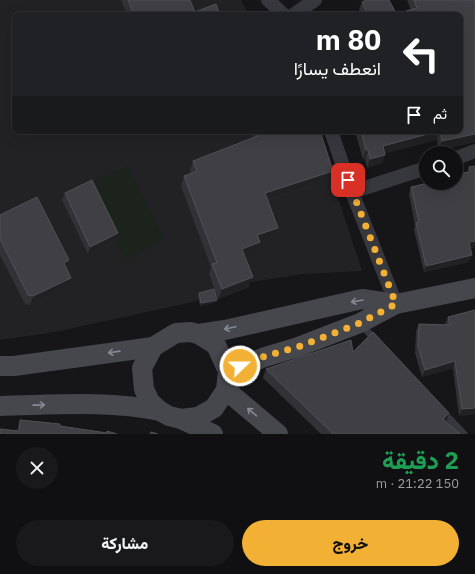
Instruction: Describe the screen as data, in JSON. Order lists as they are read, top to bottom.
{
  "page": {
    "turn": ["80 m", "انعطف يسارًا"],
    "then": "ثم",
    "heading": ["2 دقيقة", "150 m · 21:22"],
    "buttons": ["خروج", "مشاركة"]
  }
}
